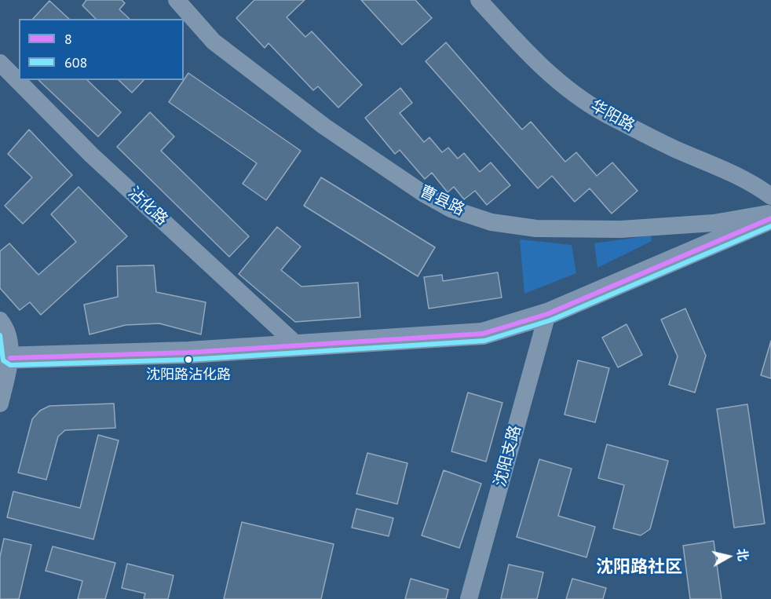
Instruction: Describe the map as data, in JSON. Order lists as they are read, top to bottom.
{
  "streets": {
    "street": [
      "华阳路",
      "曹县路",
      "沾化路",
      "沈阳支路"
    ]
  },
  "districts": ["沈阳路社区"],
  "places": ["沈阳路沾化路"],
  "lines": ["transit line 8", "transit line 608"],
  "legend": ["8", "608"],
  "north": "right"
}
